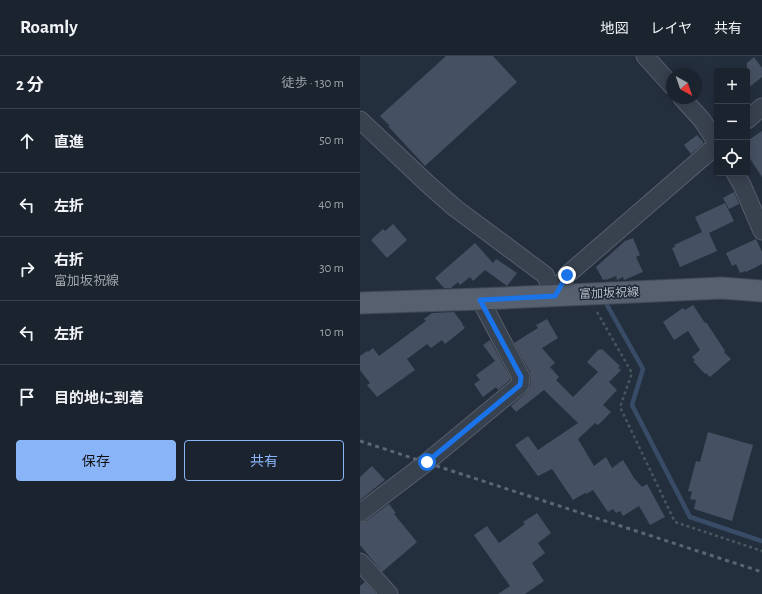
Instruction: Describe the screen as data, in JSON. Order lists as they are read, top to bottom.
{
  "streets": {
    "main road": ["富加坂祝線"]
  },
  "north": "bottom right",
  "page": {
    "header": "Roamly",
    "nav": ["地図", "レイヤ", "共有"],
    "heading": ["2 分", "徒歩 · 130 m"],
    "map_buttons": ["+", "−"],
    "list": [
      ["直進", "50 m"],
      ["左折", "40 m"],
      ["右折", "富加坂祝線", "30 m"],
      ["左折", "10 m"],
      "目的地に到着"
    ],
    "buttons": ["保存", "共有"]
  }
}
